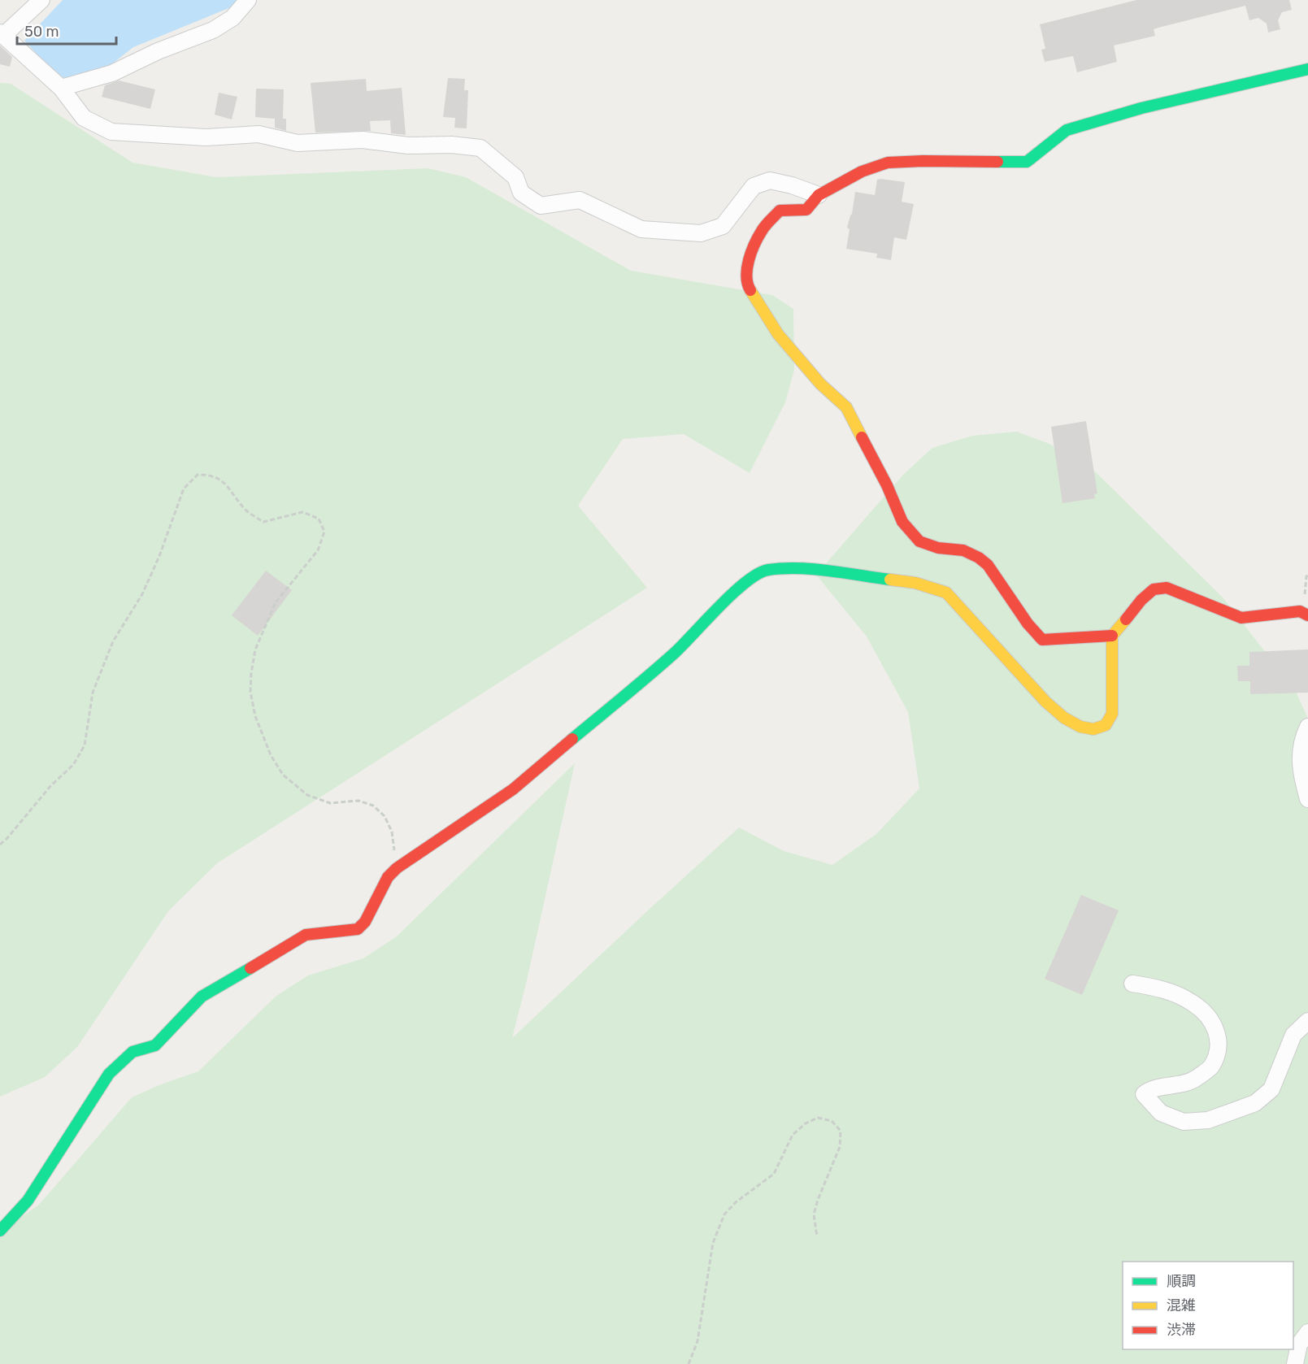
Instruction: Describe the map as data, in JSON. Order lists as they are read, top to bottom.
{
  "legend": ["順調", "混雑", "渋滞"],
  "scale_bar": "50 m"
}
